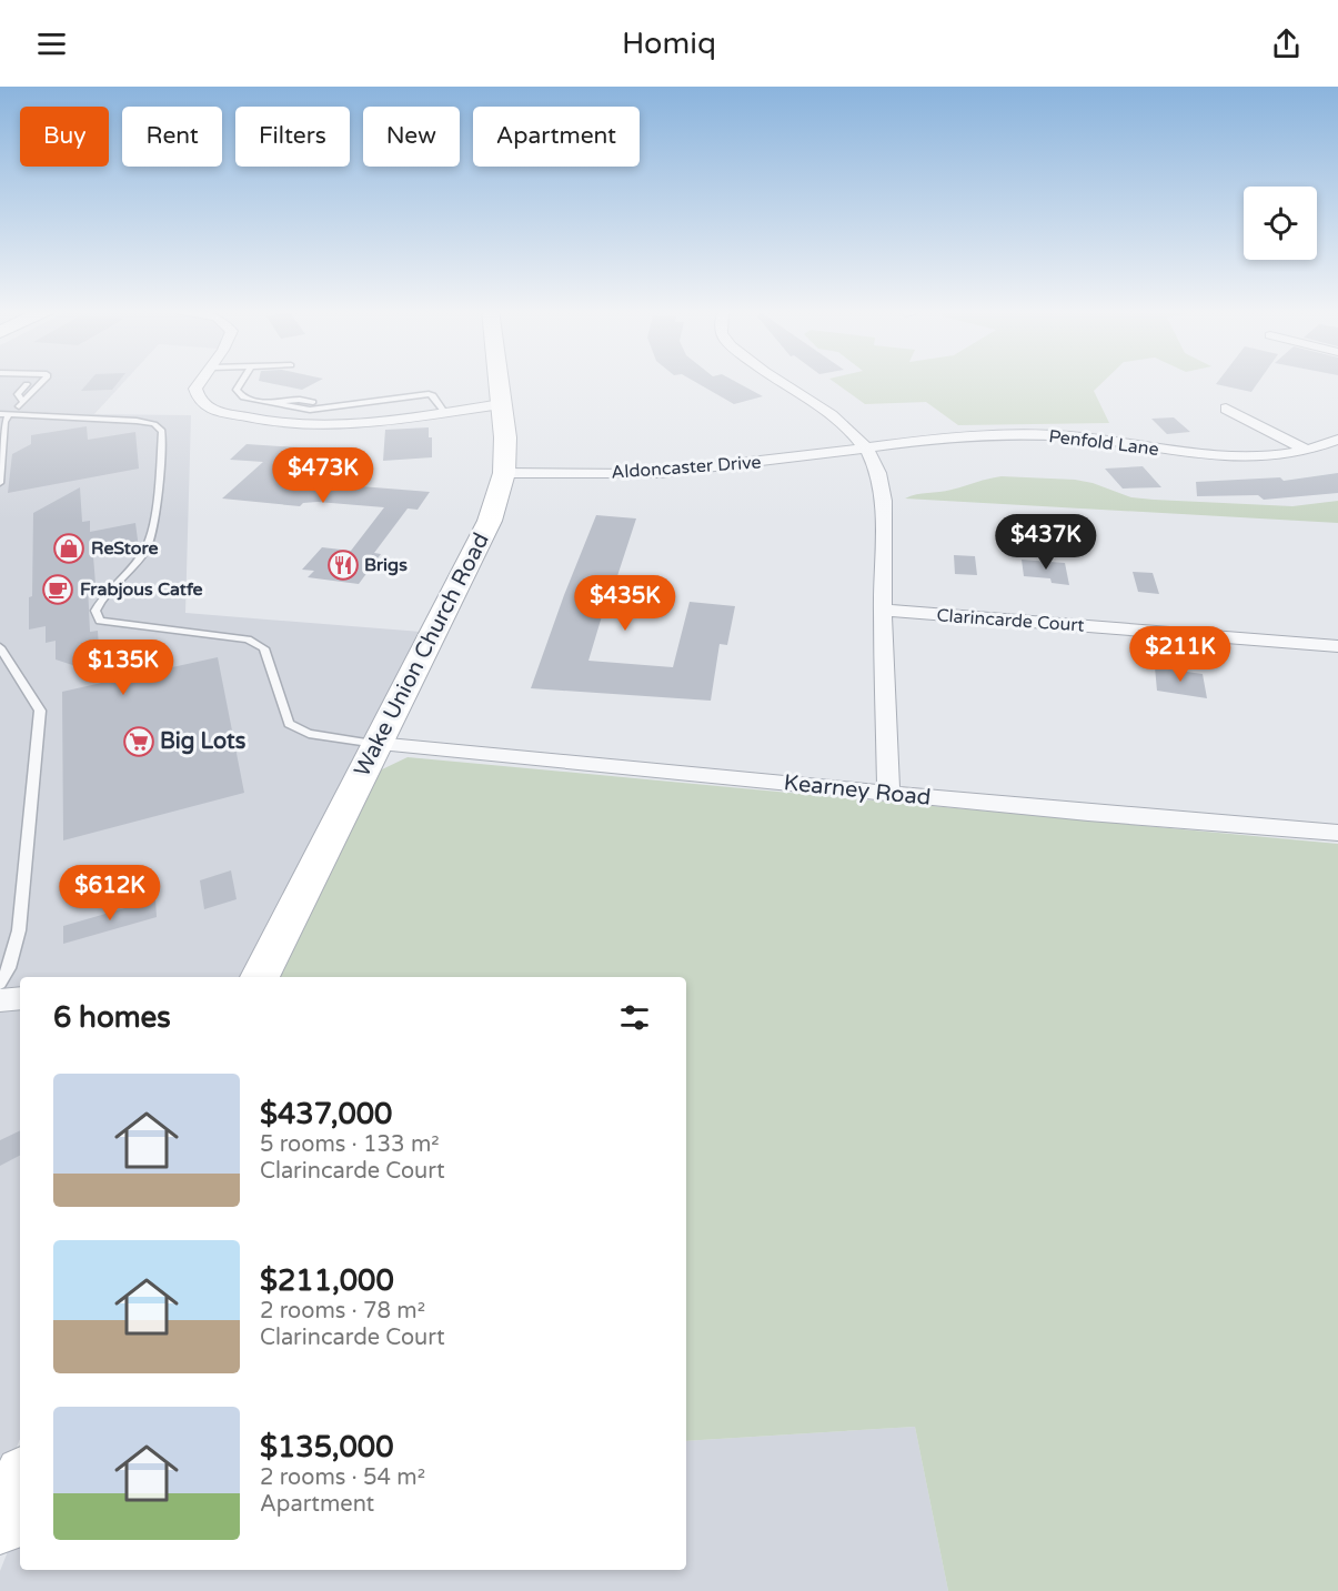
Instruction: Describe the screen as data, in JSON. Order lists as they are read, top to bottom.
{
  "streets": {
    "street": [
      "Penfold Lane",
      "Aldoncaster Drive",
      "Clarincarde Court",
      "Wake Union Church Road",
      "Kearney Road"
    ]
  },
  "crossings": [
    ["Penfold Lane", "Aldoncaster Drive"],
    ["Aldoncaster Drive", "Wake Union Church Road"],
    ["Wake Union Church Road", "Kearney Road"]
  ],
  "places": {
    "shop": ["ReStore"],
    "restaurant": ["Brigs"],
    "cafe": ["Frabjous Catfe"],
    "supermarket": ["Big Lots"]
  },
  "page": {
    "header": "Homiq",
    "chip": [
      "Buy",
      "Rent",
      "Filters",
      "New",
      "Apartment"
    ],
    "price": [
      "$473K",
      "$437K",
      "$435K",
      "$211K",
      "$135K",
      "$612K"
    ],
    "heading": "6 homes",
    "list": [
      {
        "name": "$437,000",
        "note": "5 rooms · 133 m² · Clarincarde Court"
      },
      {
        "name": "$211,000",
        "note": "2 rooms · 78 m² · Clarincarde Court"
      },
      {
        "name": "$135,000",
        "note": "2 rooms · 54 m² · Apartment"
      }
    ]
  }
}
